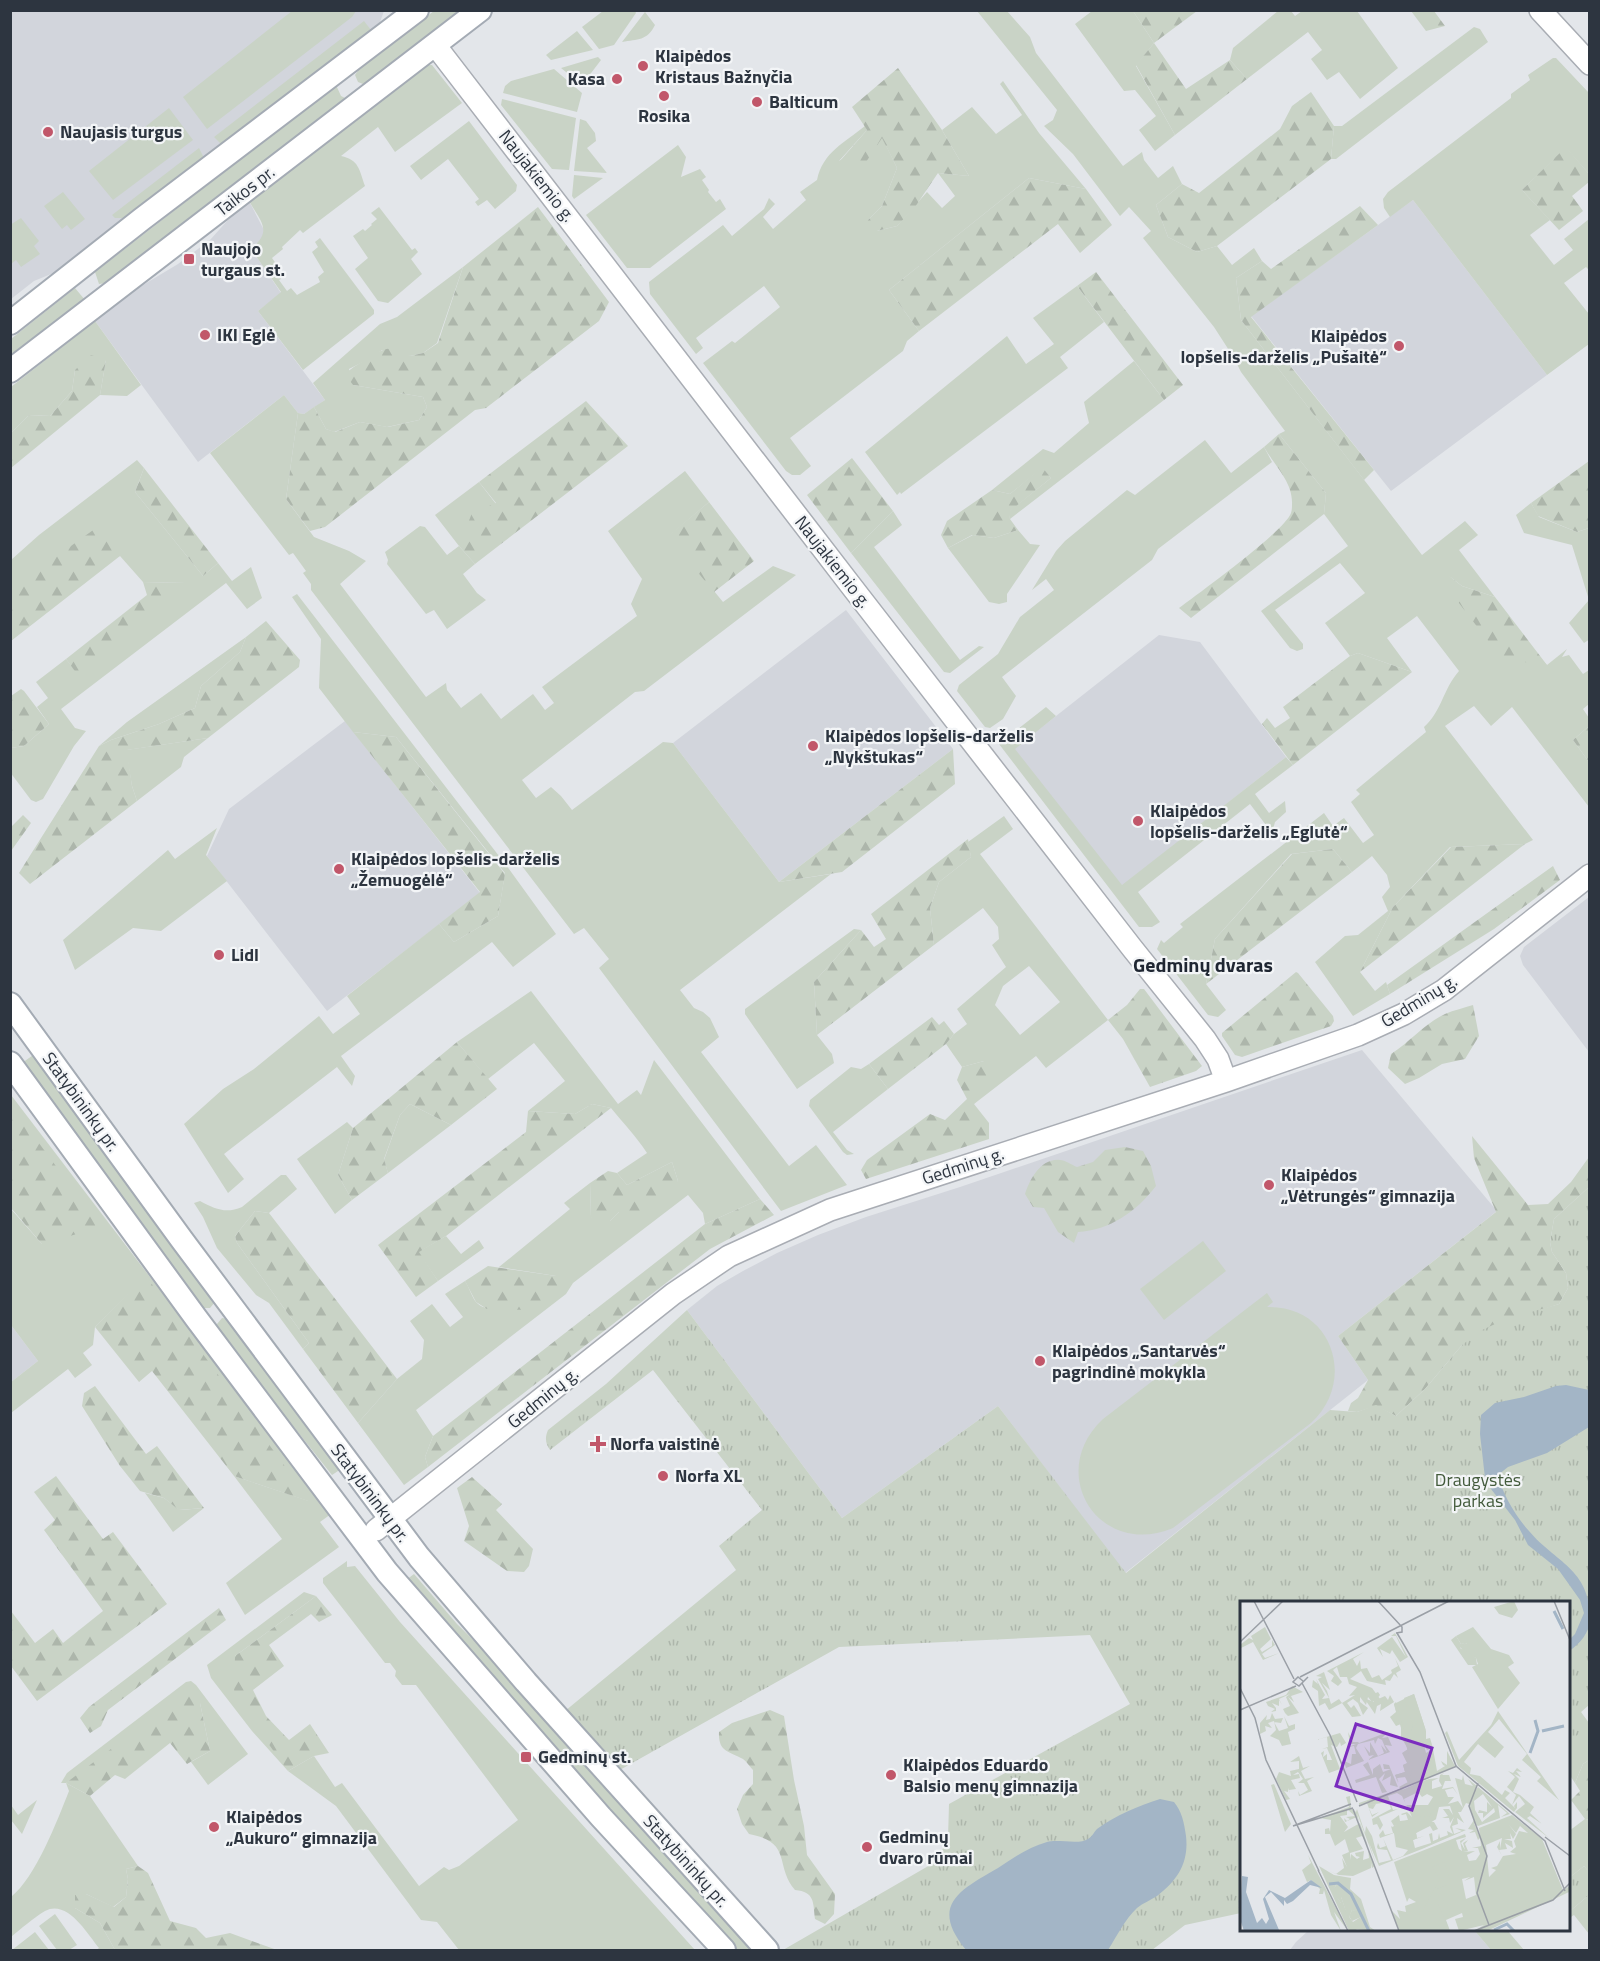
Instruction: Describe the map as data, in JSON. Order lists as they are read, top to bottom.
{
  "streets": {
    "main road": ["Taikos pr.", "Statybininkų pr."],
    "street": ["Naujakiemio g.", "Gedminų g."]
  },
  "crossings": [
    ["Naujakiemio g.", "Taikos pr."],
    ["Naujakiemio g.", "Gedminų g."],
    ["Gedminų g.", "Statybininkų pr."]
  ],
  "districts": ["Gedminų dvaras"],
  "parks": ["Draugystės parkas"],
  "places": {
    "other": [
      "Klaipėdos Kristaus Bažnyčia",
      "Kasa",
      "Rosika",
      "Balticum",
      "Naujasis turgus",
      "IKI Eglė",
      "Klaipėdos lopšelis-darželis „Pušaitė“",
      "Klaipėdos lopšelis-darželis „Nykštukas“",
      "Klaipėdos lopšelis-darželis „Eglutė“",
      "Klaipėdos lopšelis-darželis „Žemuogėlė“",
      "Lidl",
      "Klaipėdos „Vėtrungės“ gimnazija",
      "Klaipėdos „Santarvės“ pagrindinė mokykla",
      "Norfa XL",
      "Klaipėdos Eduardo Balsio menų gimnazija",
      "Klaipėdos „Aukuro“ gimnazija",
      "Gedminų dvaro rūmai"
    ],
    "transit": ["Naujojo turgaus st.", "Gedminų st."],
    "health": ["Norfa vaistinė"]
  }
}
